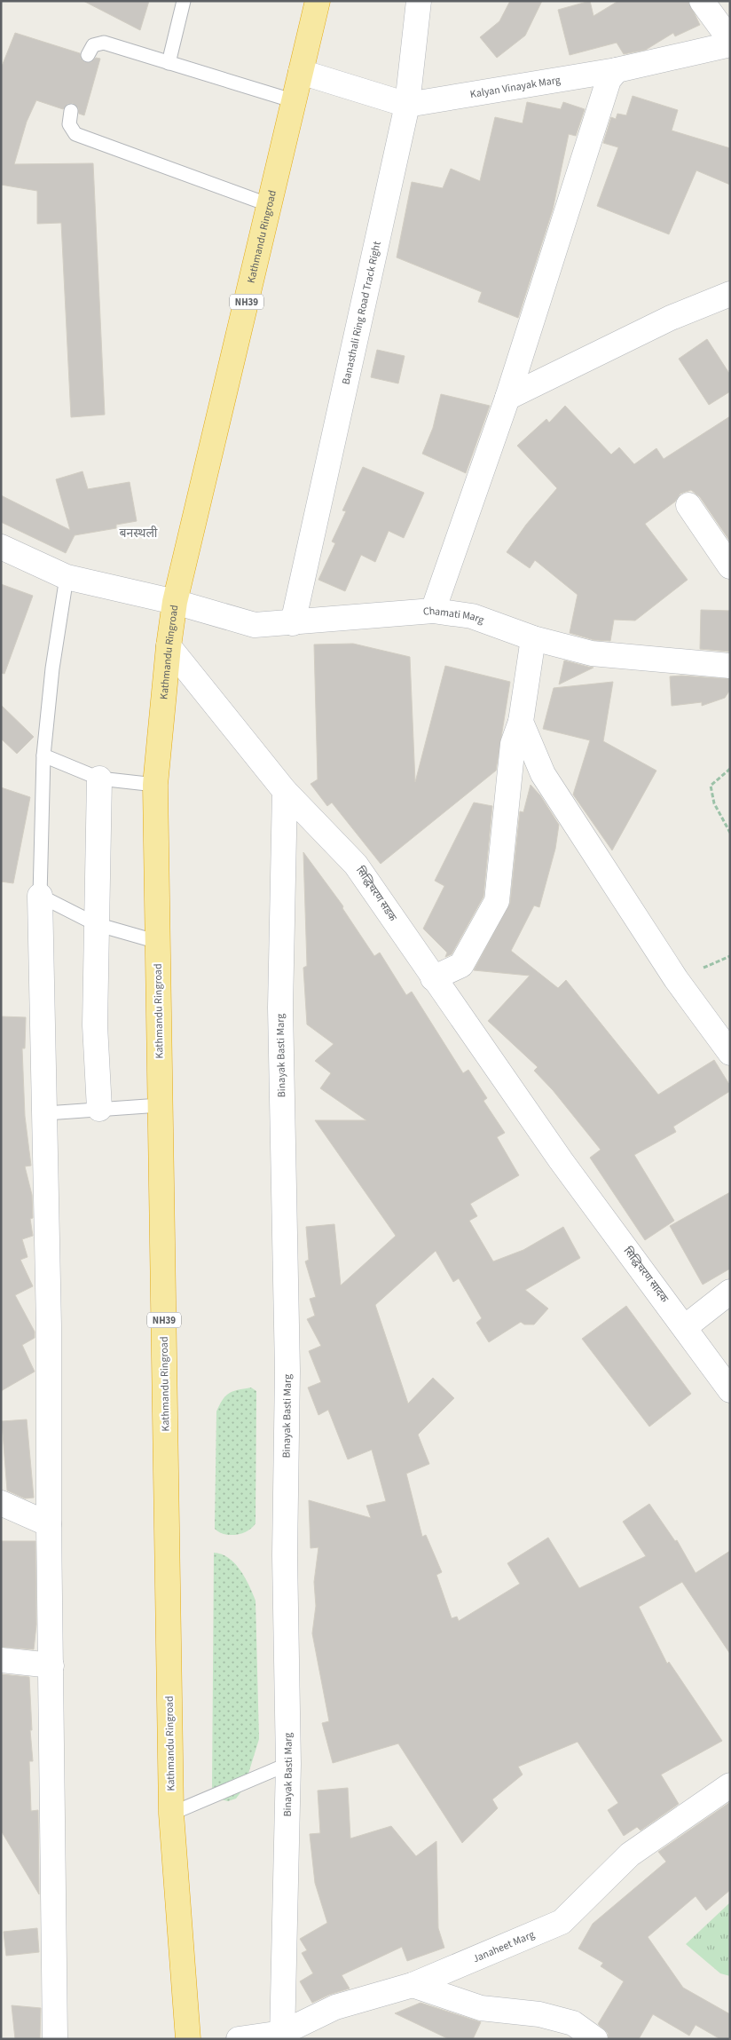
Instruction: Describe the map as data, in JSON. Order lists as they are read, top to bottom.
{
  "streets": {
    "highway": ["Kathmandu Ringroad", "NH39"],
    "street": [
      "Kalyan Vinayak Marg",
      "Banasthali Ring Road Track Right",
      "Chamati Marg",
      "सिद्धिचरण सडक",
      "Binayak Basti Marg",
      "सिद्धिचरण सादक",
      "Janaheet Marg"
    ]
  },
  "crossings": [
    ["Kalyan Vinayak Marg", "Kathmandu Ringroad"],
    ["Kalyan Vinayak Marg", "Banasthali Ring Road Track Right"],
    ["Kathmandu Ringroad", "Chamati Marg"],
    ["Kathmandu Ringroad", "सिद्धिचरण सडक"],
    ["Banasthali Ring Road Track Right", "Chamati Marg"],
    ["सिद्धिचरण सडक", "Binayak Basti Marg"],
    ["सिद्धिचरण सडक", "सिद्धिचरण सादक"],
    ["Binayak Basti Marg", "Janaheet Marg"]
  ],
  "districts": ["बनस्थली"]
}
